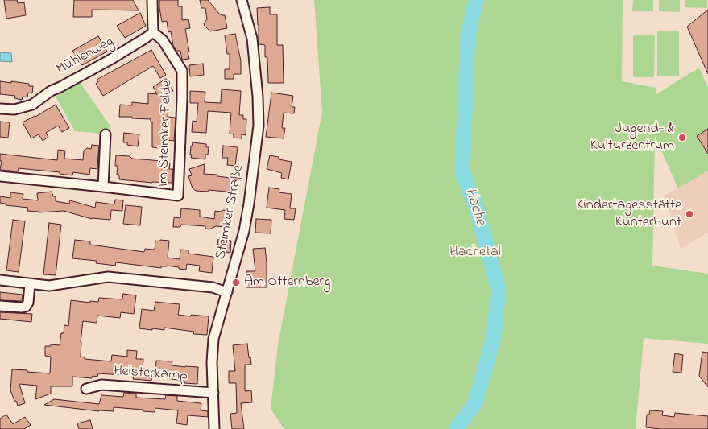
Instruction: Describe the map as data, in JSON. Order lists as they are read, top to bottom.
{
  "streets": {
    "street": [
      "Mühlenweg",
      "Im Steimker Felde",
      "Steimker Straße",
      "Heisterkamp"
    ]
  },
  "crossings": [
    ["Mühlenweg", "Im Steimker Felde"],
    ["Steimker Straße", "Heisterkamp"]
  ],
  "water": ["Hache"],
  "parks": ["Hachetal"],
  "places": ["Jugend- & Kulturzentrum", "Kindertagesstätte Kunterbunt", "Am Otternberg"]
}
